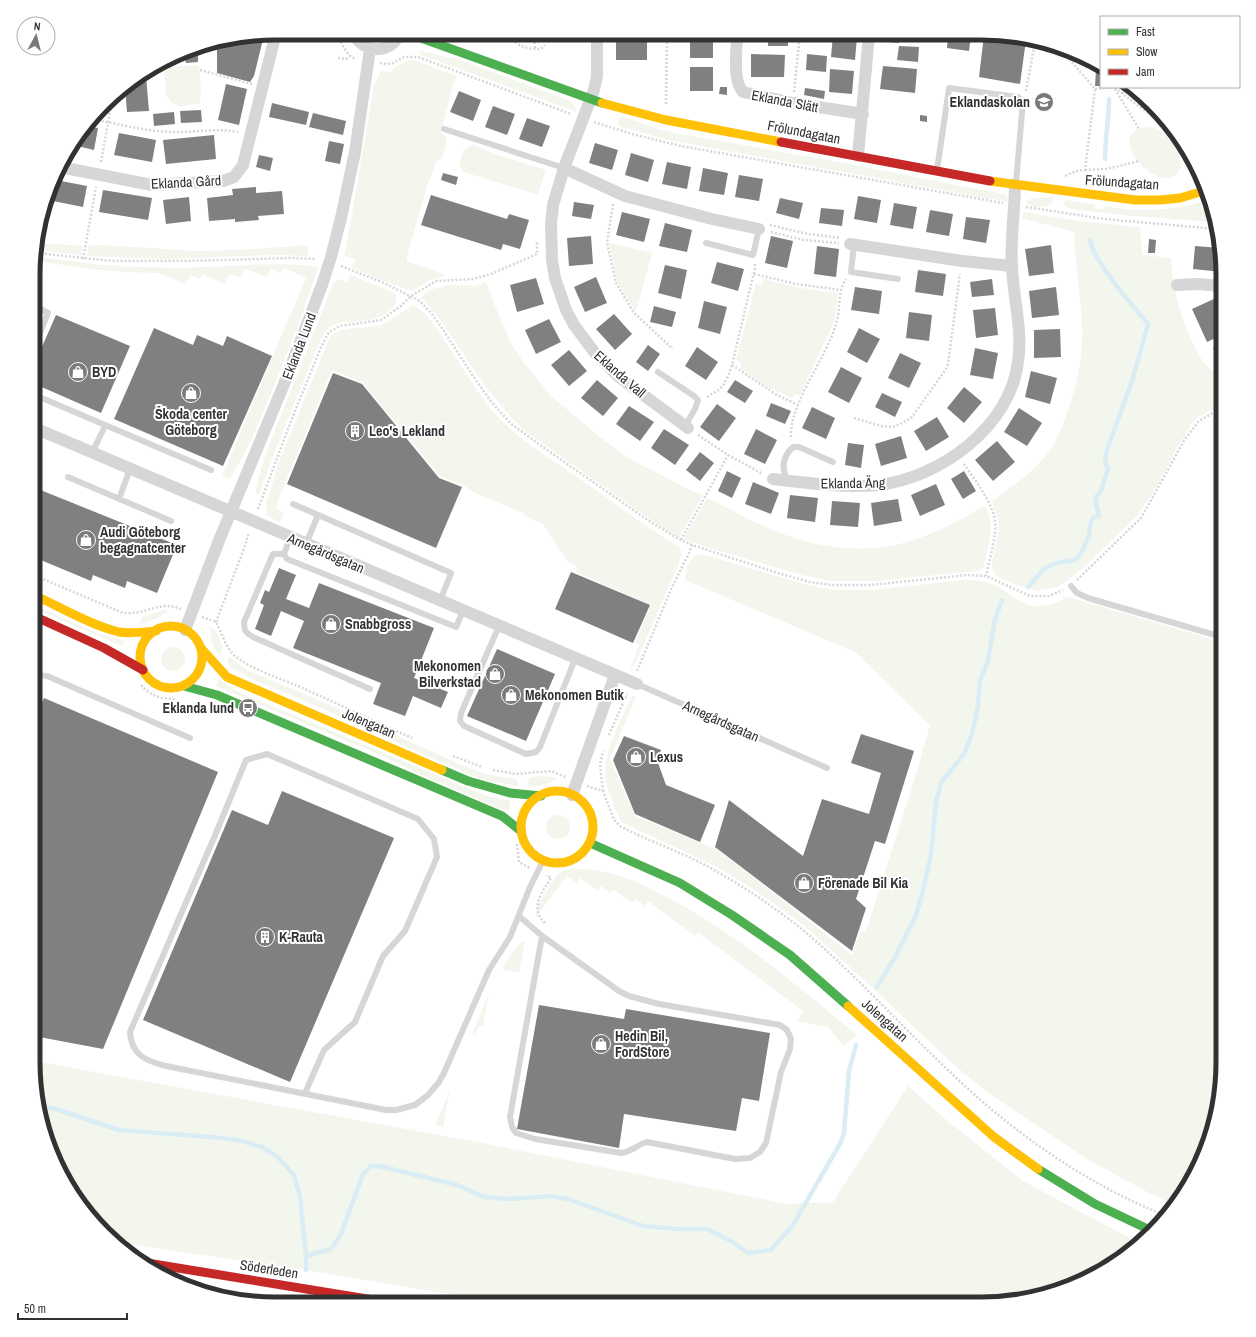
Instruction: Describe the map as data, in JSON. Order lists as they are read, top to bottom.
{
  "streets": {
    "main road": ["Frölundagatan", "Jolengatan", "Söderleden"],
    "street": [
      "Eklanda Slätt",
      "Eklanda Gård",
      "Eklanda Lund",
      "Eklanda Vall",
      "Eklanda Äng",
      "Arnegårdsgatan"
    ]
  },
  "crossings": [
    ["Frölundagatan", "Eklanda Vall"],
    ["Frölundagatan", "Eklanda Äng"],
    ["Eklanda Lund", "Arnegårdsgatan"],
    ["Eklanda Lund", "Jolengatan"]
  ],
  "places": {
    "school or university": ["Eklandaskolan"],
    "shop": [
      "BYD",
      "Škoda center Göteborg",
      "Audi Göteborg begagnatcenter",
      "Snabbgross",
      "Mekonomen Bilverkstad",
      "Mekonomen Butik",
      "Lexus",
      "Förenade Bil Kia",
      "Hedin Bil, FordStore"
    ],
    "building": ["Leo's Lekland", "K-Rauta"],
    "bus stop": ["Eklanda lund"]
  },
  "legend": ["Fast", "Slow", "Jam"],
  "scale_bar": "50 m",
  "north": "top"
}
